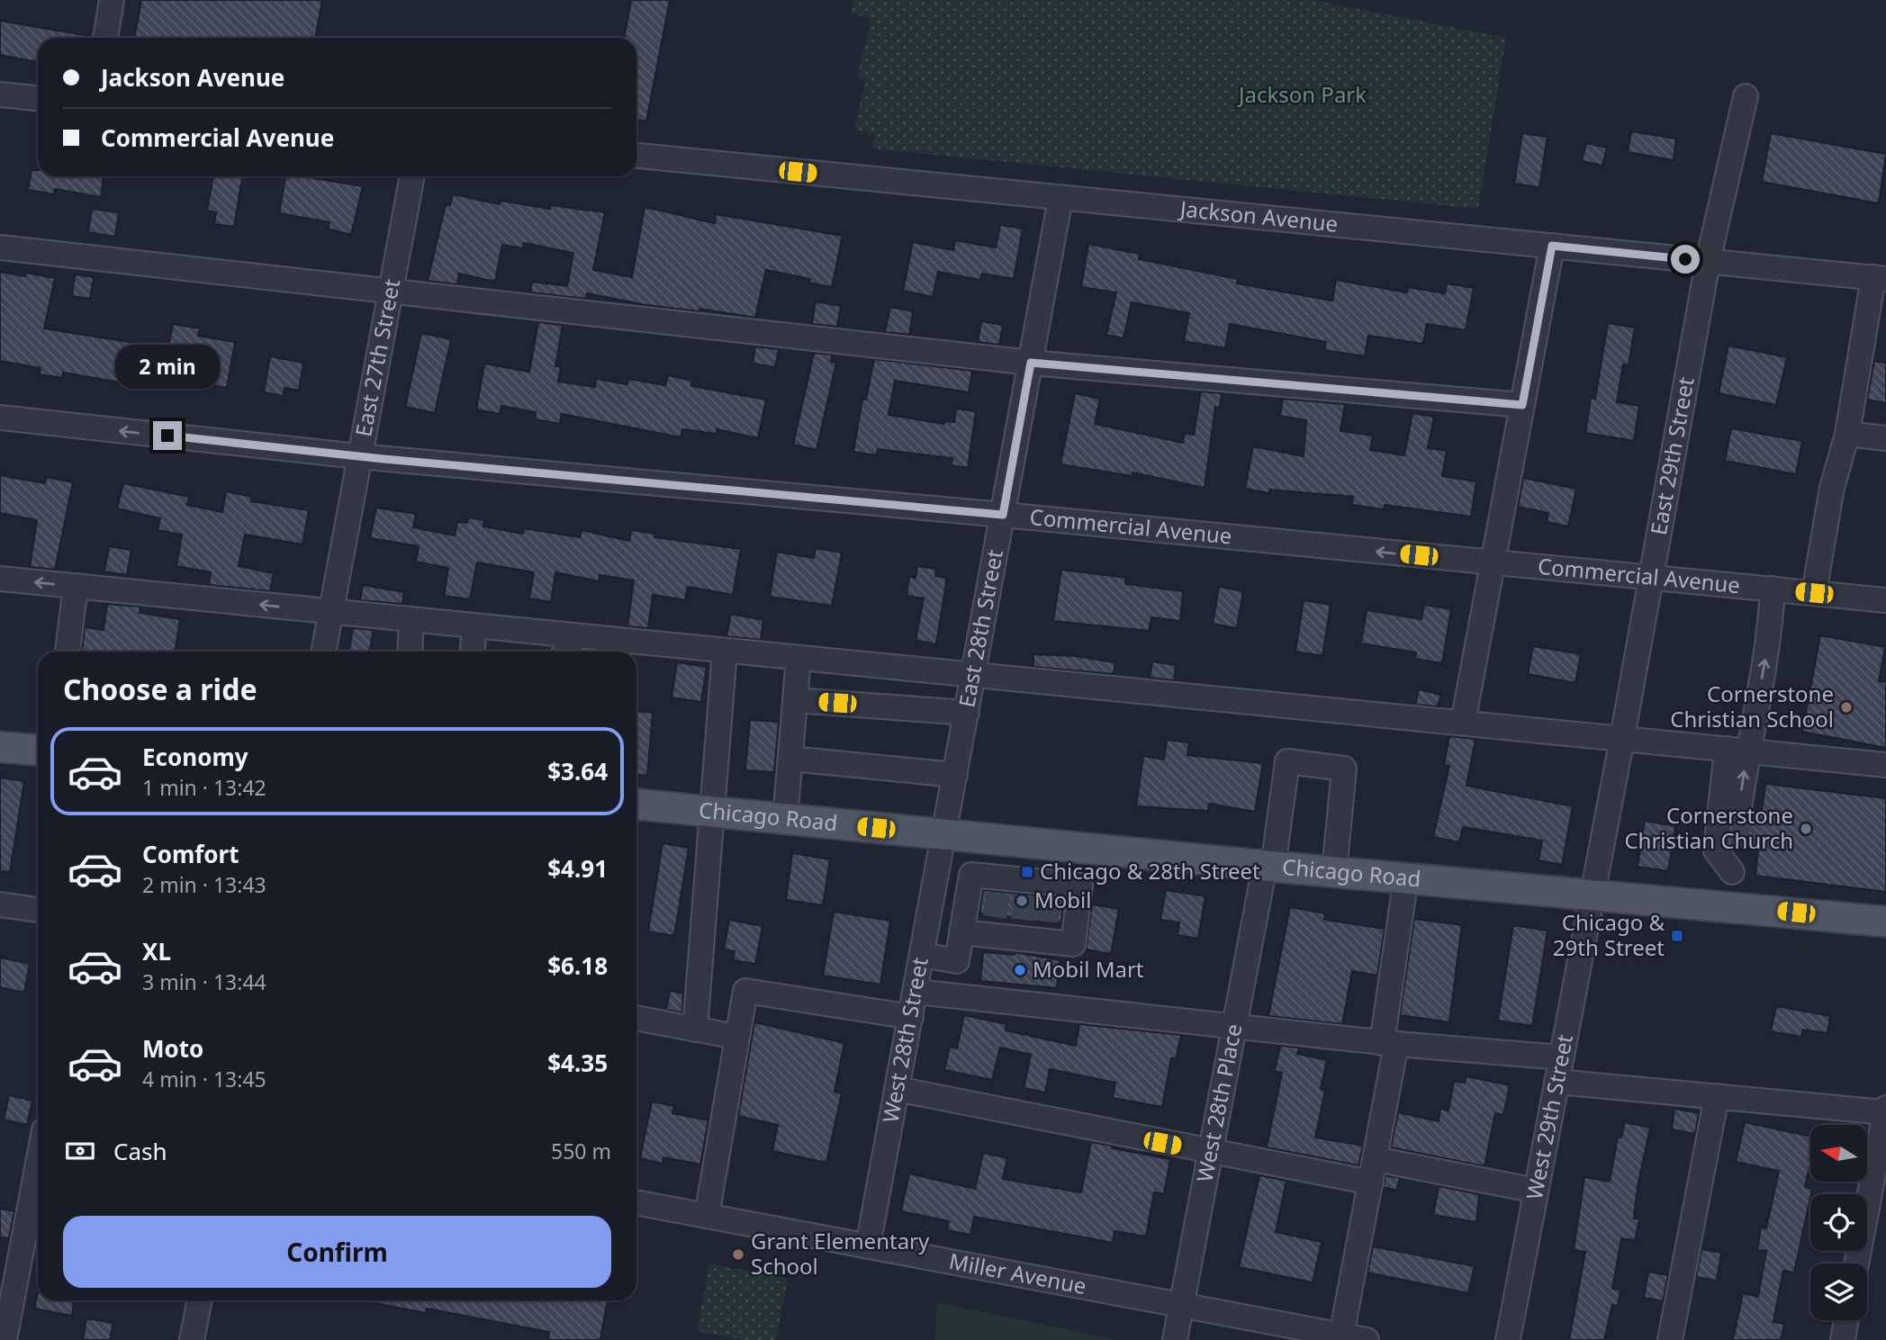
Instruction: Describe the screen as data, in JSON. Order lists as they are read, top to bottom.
{
  "streets": {
    "main road": ["Chicago Road"],
    "street": [
      "Jackson Avenue",
      "East 27th Street",
      "East 29th Street",
      "Commercial Avenue",
      "East 28th Street",
      "West 28th Street",
      "West 28th Place",
      "West 29th Street",
      "Miller Avenue"
    ]
  },
  "crossings": [
    ["Jackson Avenue", "East 29th Street"],
    ["Jackson Avenue", "East 28th Street"],
    ["East 27th Street", "Commercial Avenue"],
    ["East 29th Street", "Commercial Avenue"],
    ["East 29th Street", "Chicago Road"],
    ["East 29th Street", "West 29th Street"],
    ["Commercial Avenue", "East 28th Street"],
    ["East 28th Street", "Chicago Road"],
    ["East 28th Street", "West 28th Street"],
    ["Chicago Road", "West 28th Street"],
    ["Chicago Road", "West 28th Place"],
    ["Chicago Road", "West 29th Street"],
    ["West 28th Street", "Miller Avenue"],
    ["West 28th Place", "Miller Avenue"]
  ],
  "parks": ["Jackson Park"],
  "places": {
    "other": [
      "Cornerstone Christian School",
      "Cornerstone Christian Church",
      "Mobil",
      "Mobil Mart",
      "Grant Elementary School"
    ],
    "transit": ["Chicago & 28th Street", "Chicago & 29th Street"]
  },
  "north": "left",
  "page": {
    "banner": ["Jackson Avenue", "Commercial Avenue"],
    "bubble": "2 min",
    "heading": "Choose a ride",
    "list": [
      {
        "name": "Economy",
        "note": "1 min · 13:42",
        "value": "$3.64"
      },
      {
        "name": "Comfort",
        "note": "2 min · 13:43",
        "value": "$4.91"
      },
      {
        "name": "XL",
        "note": "3 min · 13:44",
        "value": "$6.18"
      },
      {
        "name": "Moto",
        "note": "4 min · 13:45",
        "value": "$4.35"
      }
    ],
    "pay": ["Cash", "550 m"],
    "buttons": "Confirm"
  }
}
